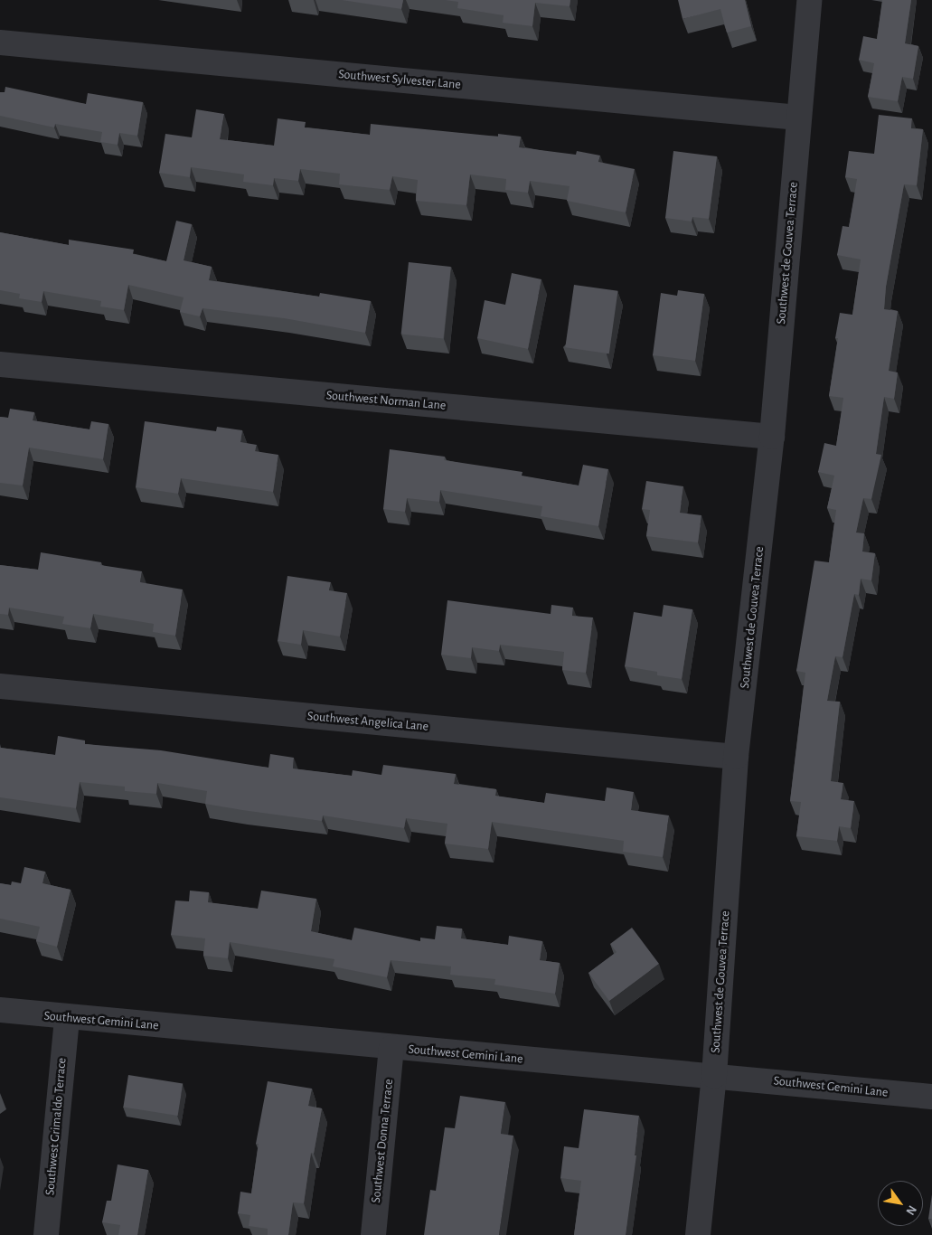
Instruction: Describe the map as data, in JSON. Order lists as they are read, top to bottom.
{
  "streets": {
    "street": [
      "Southwest Sylvester Lane",
      "Southwest de Gouvea Terrace",
      "Southwest Norman Lane",
      "Southwest Angelica Lane",
      "Southwest Gemini Lane",
      "Southwest Grimaldo Terrace",
      "Southwest Donna Terrace"
    ]
  },
  "crossings": [
    ["Southwest Sylvester Lane", "Southwest de Gouvea Terrace"],
    ["Southwest de Gouvea Terrace", "Southwest Norman Lane"],
    ["Southwest de Gouvea Terrace", "Southwest Angelica Lane"],
    ["Southwest de Gouvea Terrace", "Southwest Gemini Lane"],
    ["Southwest Gemini Lane", "Southwest Grimaldo Terrace"],
    ["Southwest Gemini Lane", "Southwest Donna Terrace"]
  ],
  "north": "bottom right"
}
